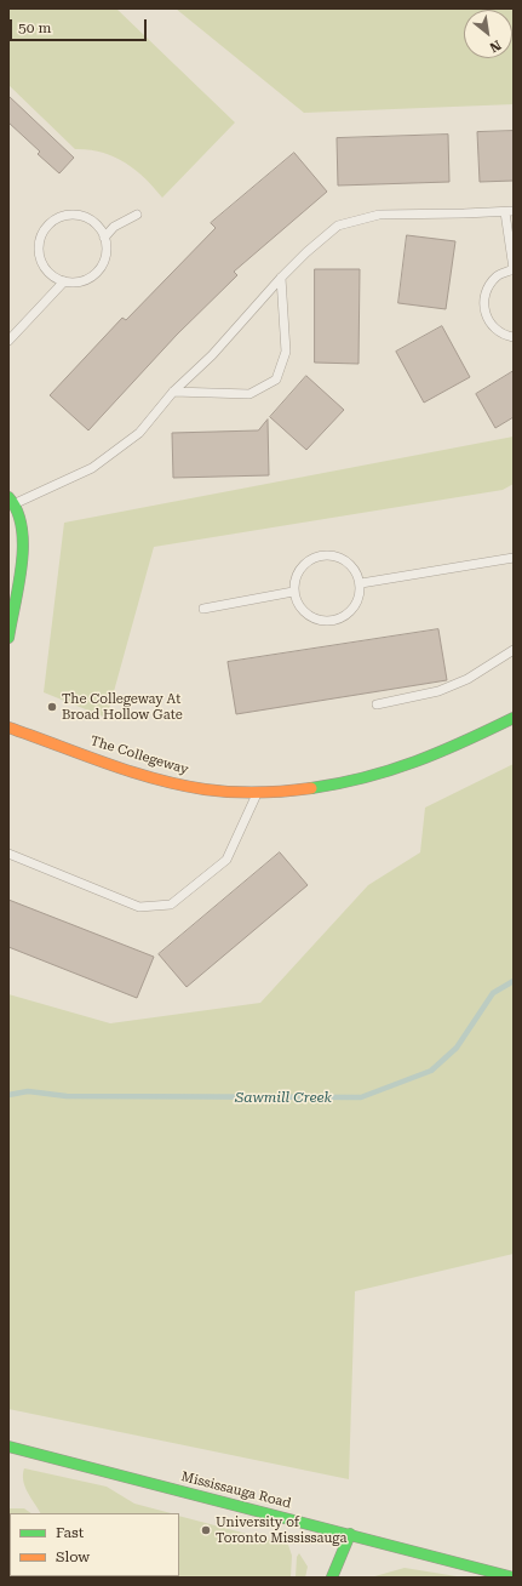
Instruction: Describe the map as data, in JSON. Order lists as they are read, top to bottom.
{
  "streets": {
    "street": ["The Collegeway", "Mississauga Road"]
  },
  "water": ["Sawmill Creek"],
  "places": ["The Collegeway At Broad Hollow Gate", "University of Toronto Mississauga"],
  "legend": ["Fast", "Slow"],
  "scale_bar": "50 m",
  "north": "bottom right"
}
